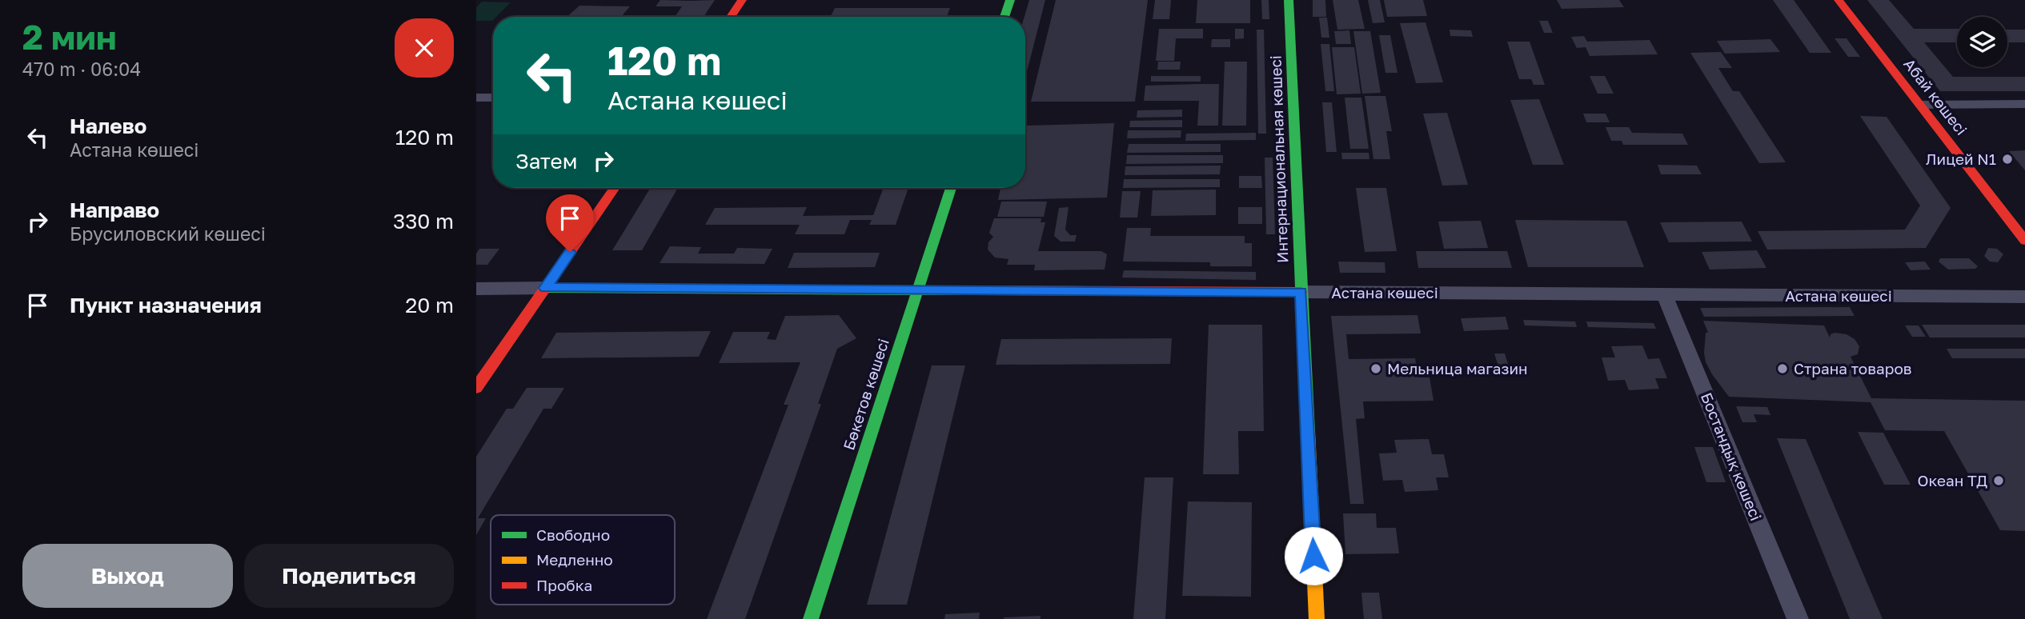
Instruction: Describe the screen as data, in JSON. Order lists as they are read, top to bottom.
{
  "streets": {
    "main road": [
      "Абай көшесі",
      "Интернациональная көшесі",
      "Астана көшесі",
      "Бөкетов көшесі"
    ],
    "street": ["Бостандық көшесі"]
  },
  "crossings": [
    ["Интернациональная көшесі", "Астана көшесі"],
    ["Астана көшесі", "Бөкетов көшесі"],
    ["Астана көшесі", "Бостандық көшесі"]
  ],
  "places": [
    "Лицей N1",
    "Мельница магазин",
    "Страна товаров",
    "Океан ТД"
  ],
  "legend": ["Свободно", "Медленно", "Пробка"],
  "page": {
    "heading": ["2 мин", "470 m · 06:04"],
    "turn": ["120 m", "Астана көшесі"],
    "list": [
      {
        "name": "Налево",
        "note": "Астана көшесі",
        "value": "120 m"
      },
      {
        "name": "Направо",
        "note": "Брусиловский көшесі",
        "value": "330 m"
      },
      {
        "name": "Пункт назначения",
        "value": "20 m"
      }
    ],
    "then": "Затем",
    "buttons": ["Выход", "Поделиться"]
  }
}
